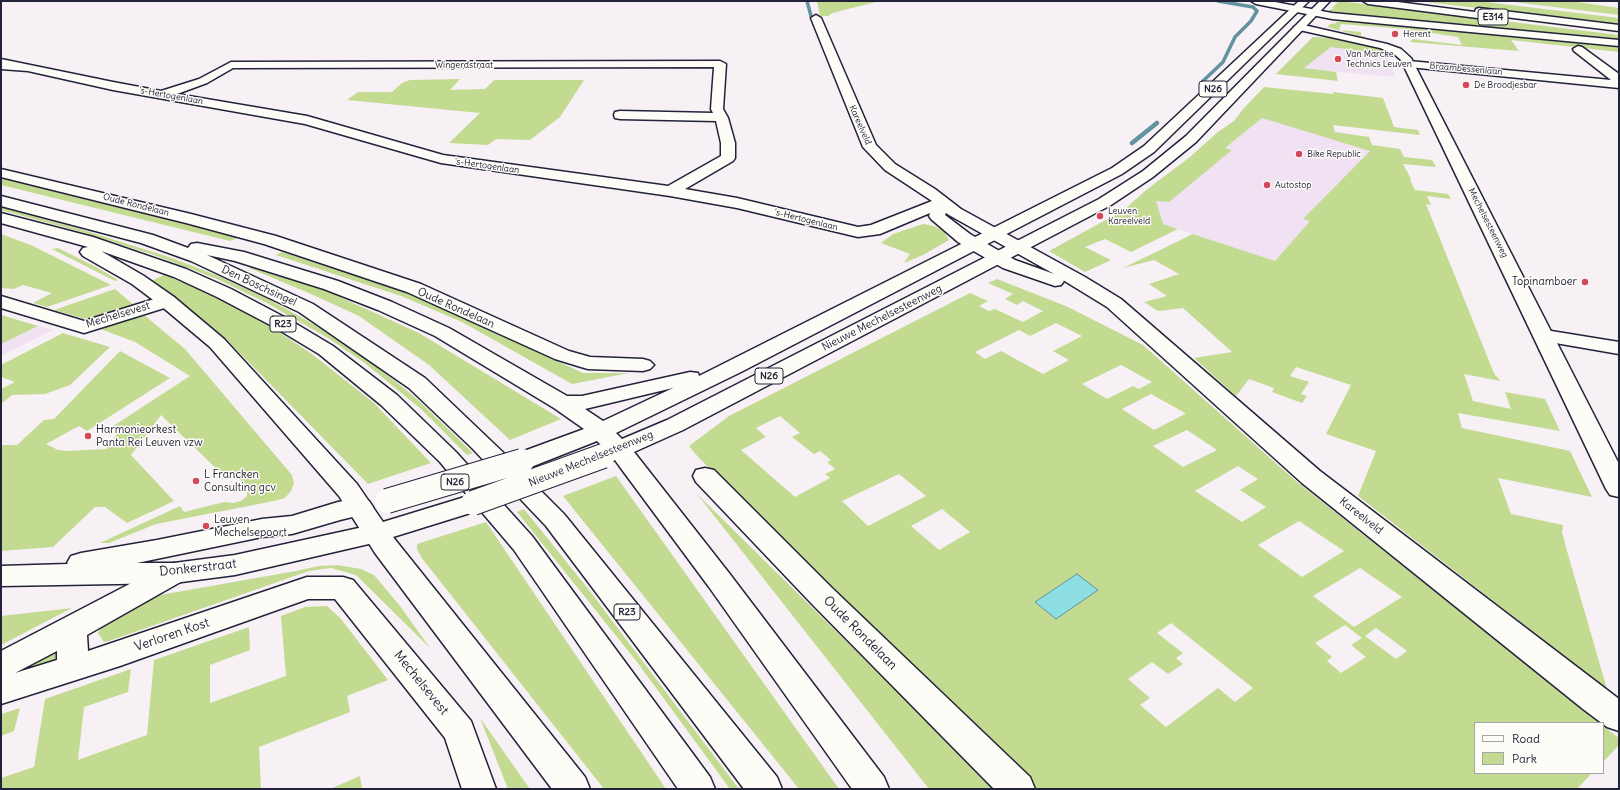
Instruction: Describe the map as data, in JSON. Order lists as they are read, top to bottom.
{
  "streets": {
    "main road": [
      "E314",
      "Wingerdstraat",
      "Braambessenlaan",
      "N26",
      "'s-Hertogenlaan",
      "Kareelveld",
      "Oude Rondelaan",
      "Mechelsesteenweg",
      "Den Boschsingel",
      "Mechelsevest",
      "Nieuwe Mechelsesteenweg",
      "R23",
      "Donkerstraat",
      "Verloren Kost"
    ]
  },
  "crossings": [
    ["Wingerdstraat", "'s-Hertogenlaan"],
    ["Braambessenlaan", "Mechelsesteenweg"],
    ["'s-Hertogenlaan", "Kareelveld"],
    ["Kareelveld", "Nieuwe Mechelsesteenweg"],
    ["Mechelsesteenweg", "Nieuwe Mechelsesteenweg"],
    ["Mechelsevest", "Verloren Kost"],
    ["Nieuwe Mechelsesteenweg", "Donkerstraat"]
  ],
  "places": [
    "Herent",
    "Van Marcke Technics Leuven",
    "De Broodjesbar",
    "Bike Republic",
    "Autostop",
    "Leuven Kareelveld",
    "Topinamboer",
    "Harmonieorkest Panta Rei Leuven vzw",
    "L Francken Consulting gcv",
    "Leuven Mechelsepoort"
  ],
  "legend": ["Road", "Park"]
}
